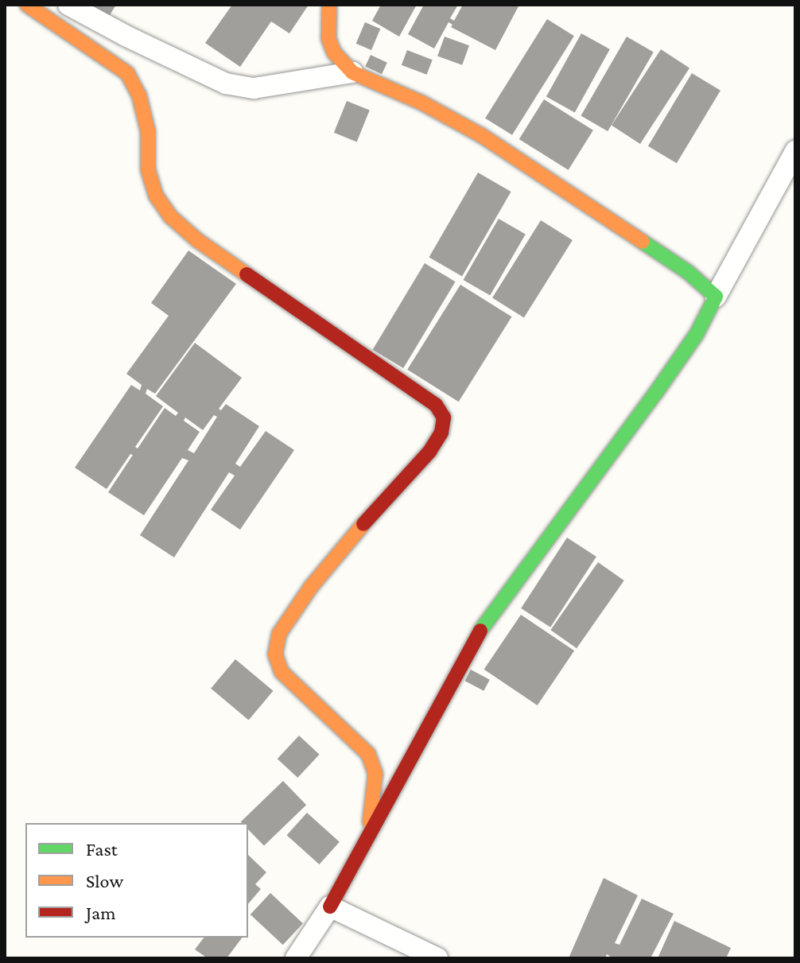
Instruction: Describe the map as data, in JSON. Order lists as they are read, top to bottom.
{
  "legend": ["Fast", "Slow", "Jam"]
}
